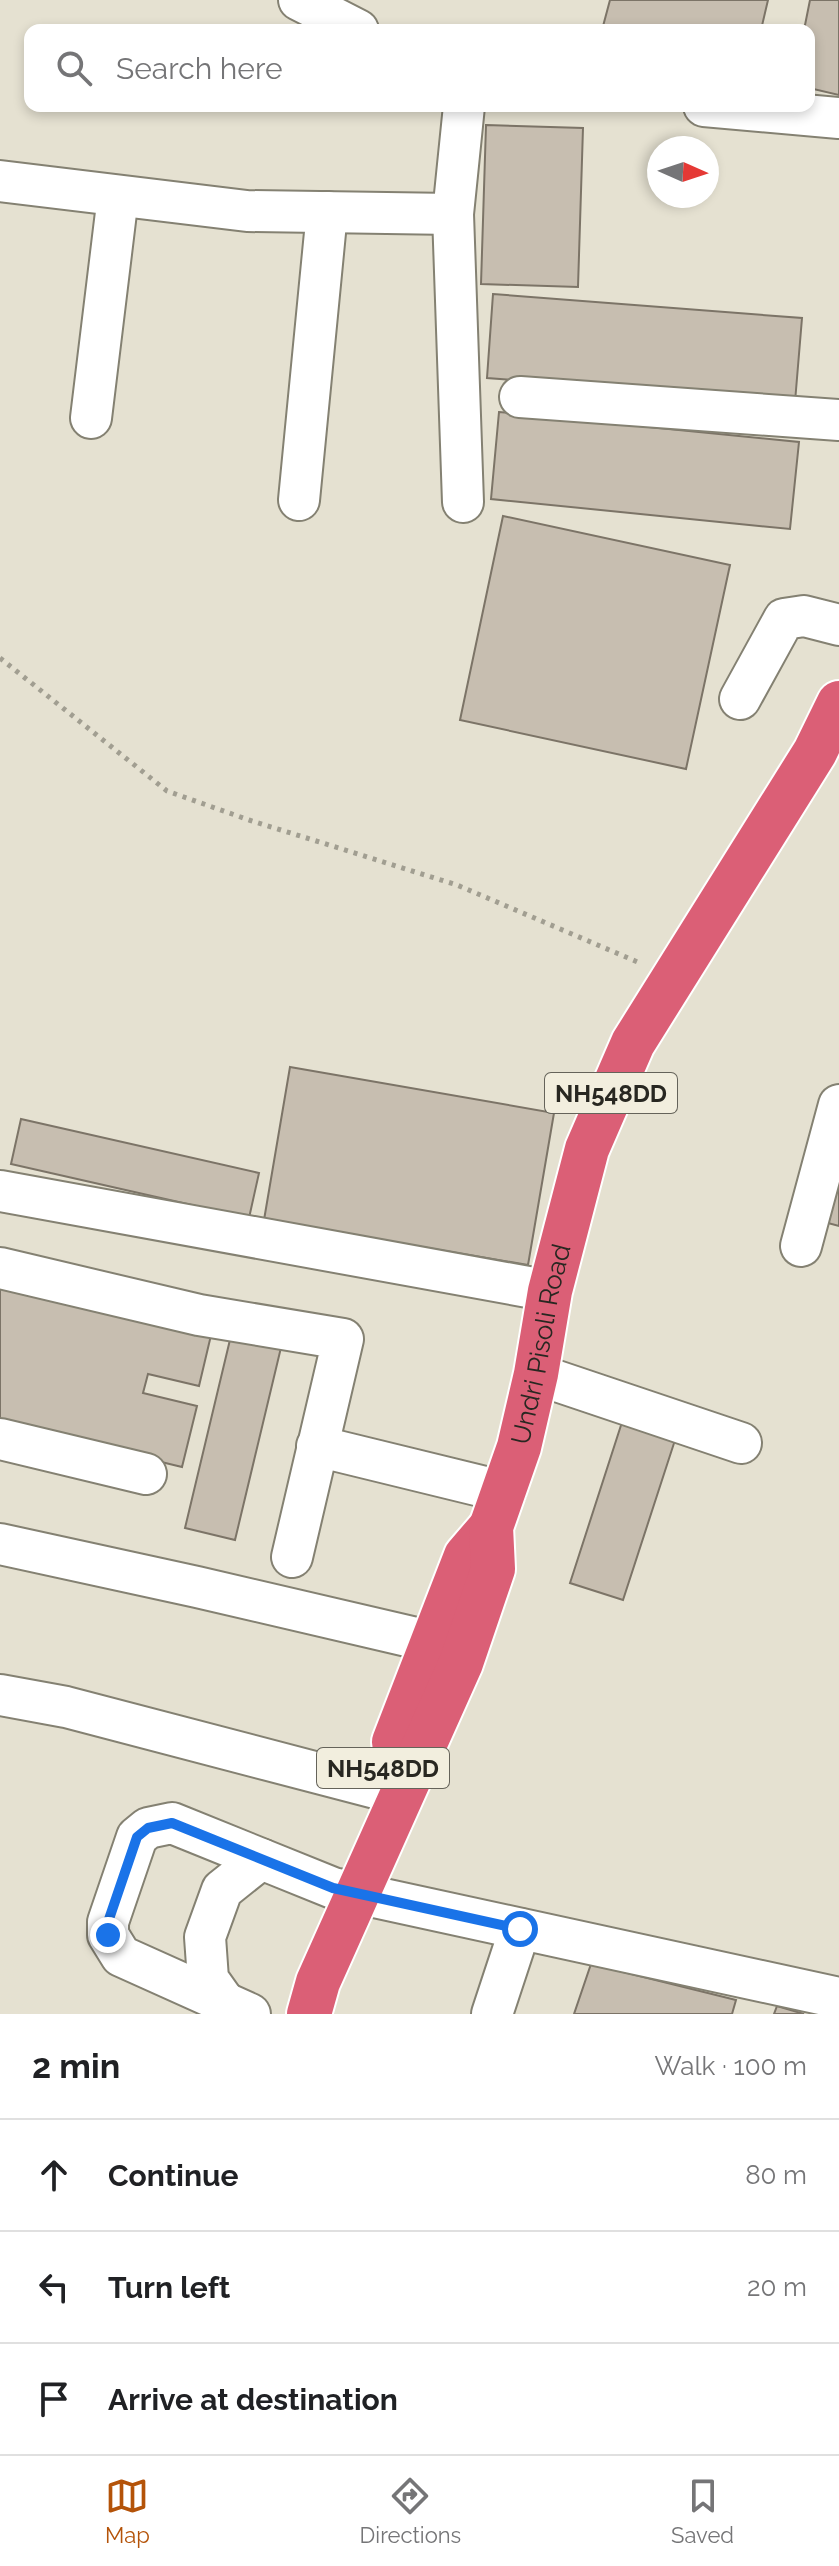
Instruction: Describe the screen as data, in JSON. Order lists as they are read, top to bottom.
{
  "streets": {
    "highway": ["NH548DD", "Undri Pisoli Road"]
  },
  "crossings": [
    ["NH548DD", "Undri Pisoli Road"]
  ],
  "north": "right",
  "page": {
    "search": "Search here",
    "heading": ["2 min", "Walk · 100 m"],
    "list": [
      ["Continue", "80 m"],
      ["Turn left", "20 m"],
      "Arrive at destination"
    ],
    "nav": ["Map", "Directions", "Saved"]
  }
}
